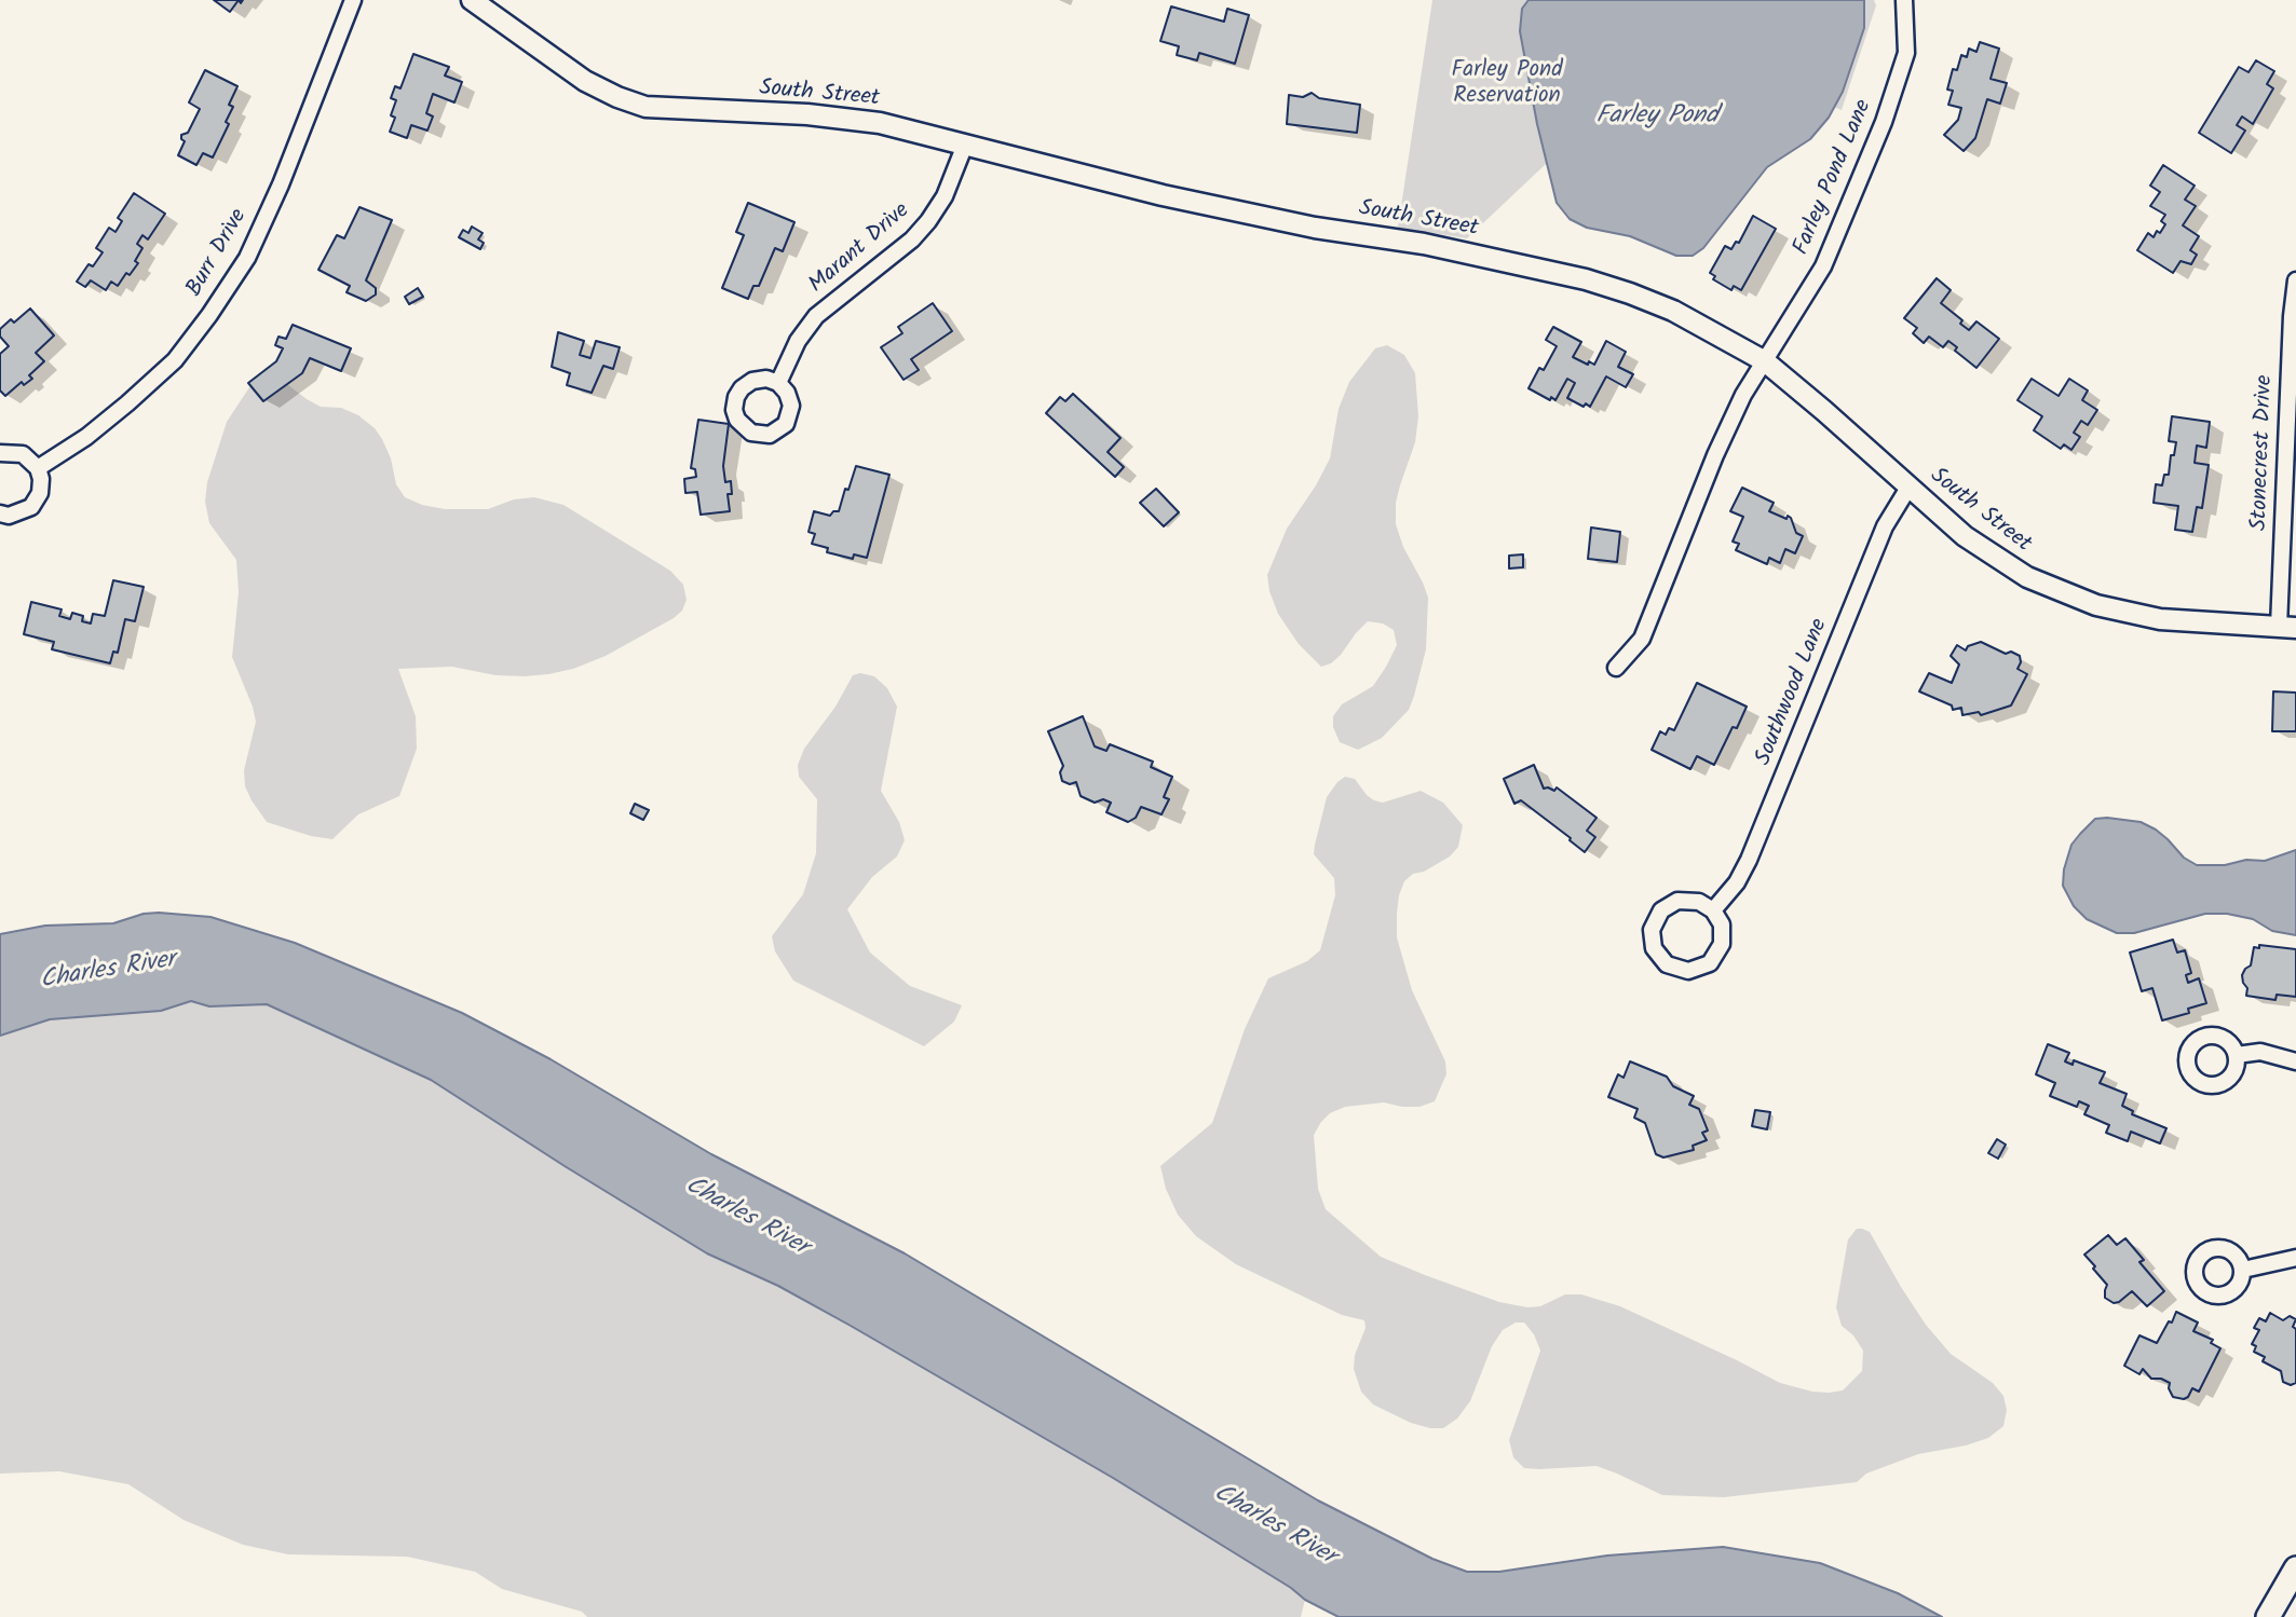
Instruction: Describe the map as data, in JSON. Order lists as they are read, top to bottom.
{
  "streets": {
    "street": [
      "South Street",
      "Farley Pond Lane",
      "Marant Drive",
      "Burr Drive",
      "Stonecrest Drive",
      "Southwood Lane"
    ]
  },
  "crossings": [
    ["South Street", "Farley Pond Lane"],
    ["South Street", "Marant Drive"],
    ["South Street", "Stonecrest Drive"],
    ["South Street", "Southwood Lane"]
  ],
  "water": ["Farley Pond", "Charles River"],
  "parks": ["Farley Pond Reservation"]
}
